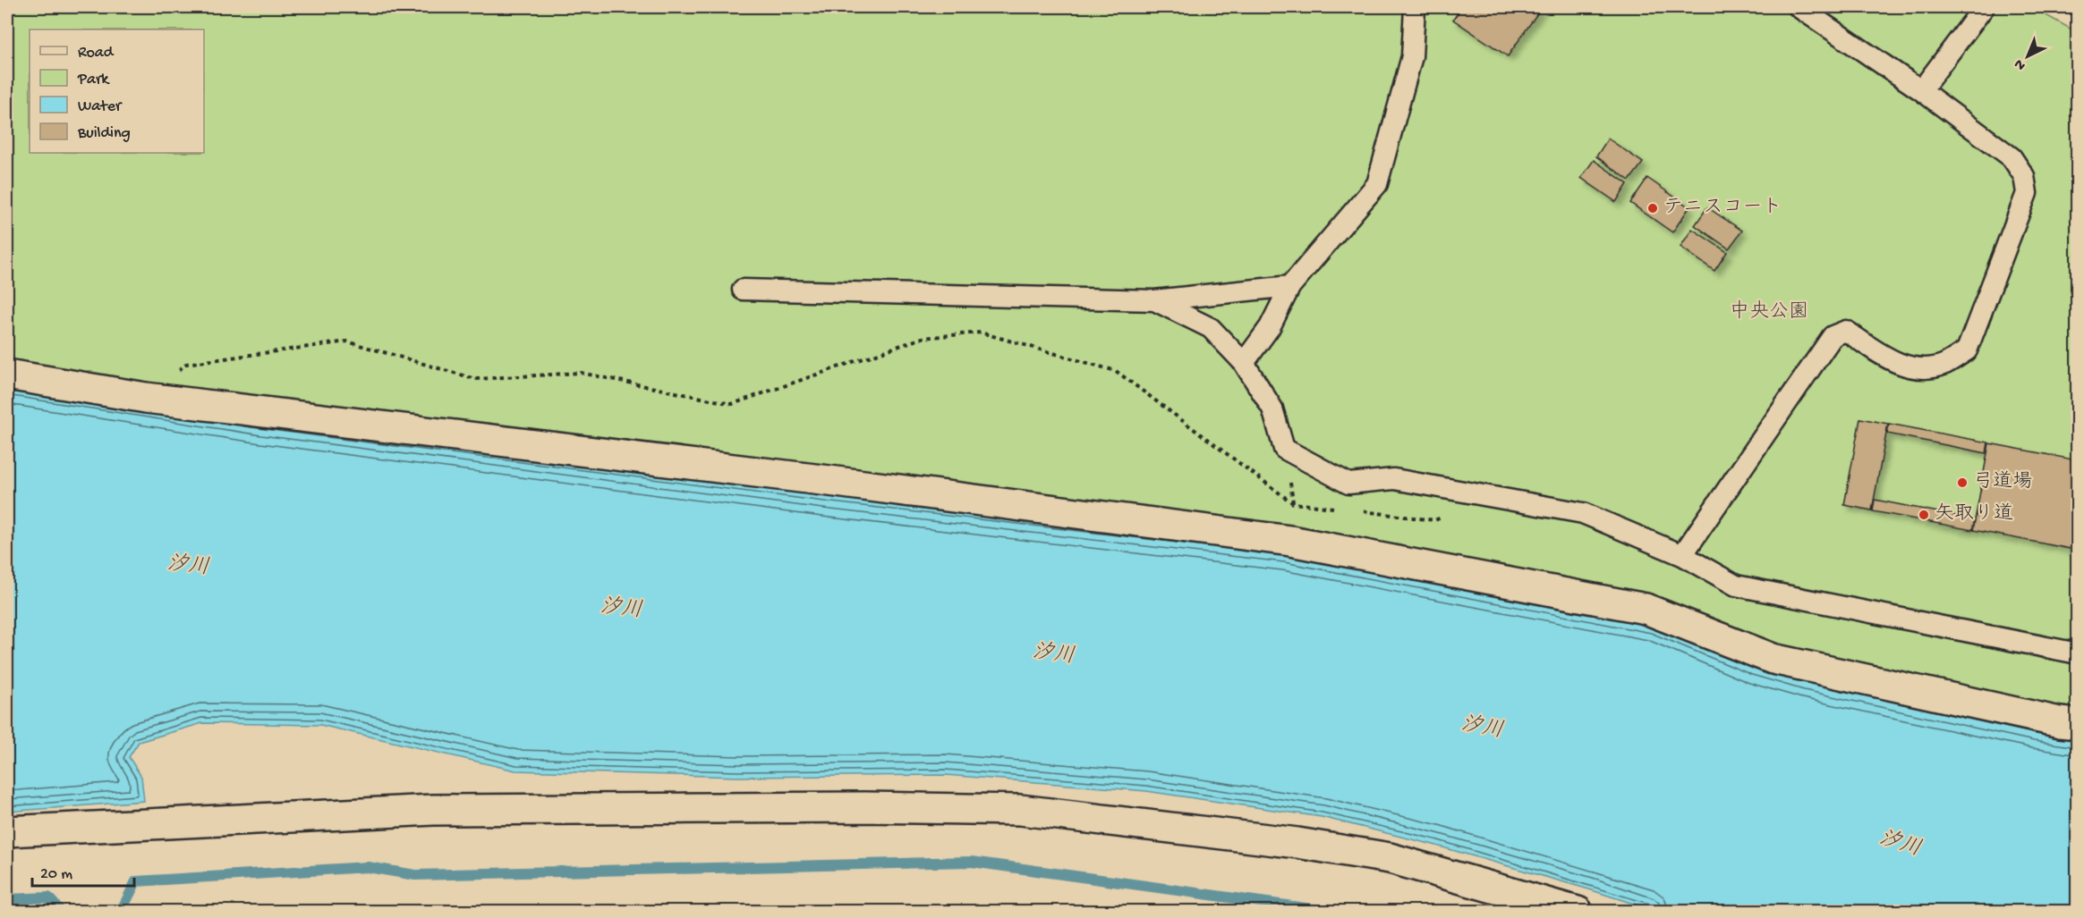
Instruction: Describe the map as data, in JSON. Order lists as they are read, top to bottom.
{
  "water": ["汐川"],
  "parks": ["中央公園"],
  "places": ["テニスコート", "弓道場", "矢取り道"],
  "legend": [
    "Road",
    "Park",
    "Water",
    "Building"
  ],
  "scale_bar": "20 m",
  "north": "bottom left"
}
